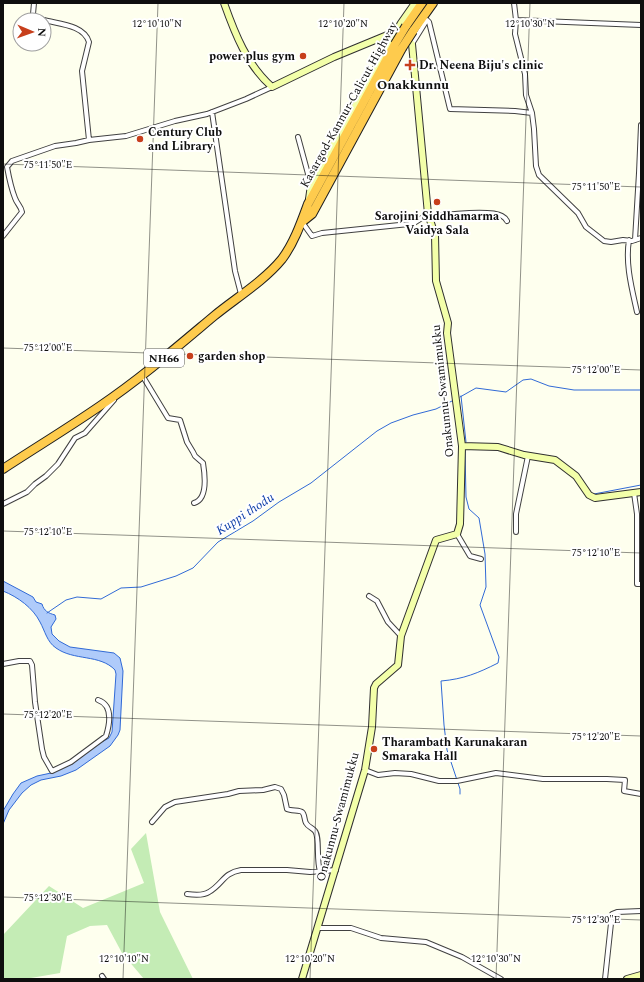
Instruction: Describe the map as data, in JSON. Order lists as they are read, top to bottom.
{
  "streets": {
    "highway": ["Kasargod-Kannur-Calicut Highway", "NH66"],
    "street": ["Onakunnu-Swamimukku"]
  },
  "districts": ["Onakkunnu"],
  "water": ["Kuppi thodu"],
  "places": {
    "other": [
      "power plus gym",
      "Century Club and Library",
      "Sarojini Siddhamarma Vaidya Sala",
      "garden shop",
      "Tharambath Karunakaran Smaraka Hall"
    ],
    "health": ["Dr. Neena Biju's clinic"]
  },
  "north": "right",
  "coordinates": [
    "12°10'10\"N",
    "12°10'20\"N",
    "12°10'30\"N",
    "75°11'50\"E",
    "75°12'00\"E",
    "75°12'10\"E",
    "75°12'20\"E",
    "75°12'30\"E"
  ]
}
